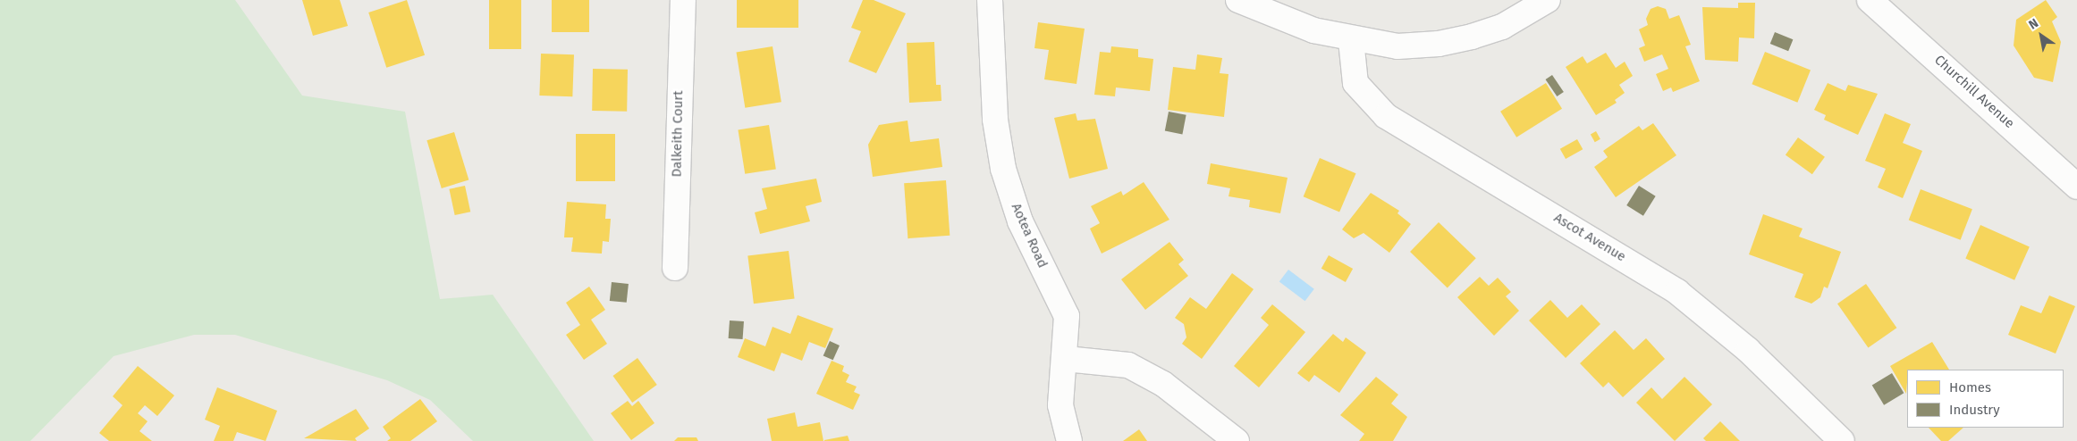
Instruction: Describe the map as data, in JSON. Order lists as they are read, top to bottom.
{
  "streets": {
    "street": [
      "Churchill Avenue",
      "Dalkeith Court",
      "Aotea Road",
      "Ascot Avenue"
    ]
  },
  "legend": ["Homes", "Industry"],
  "north": "top left"
}
